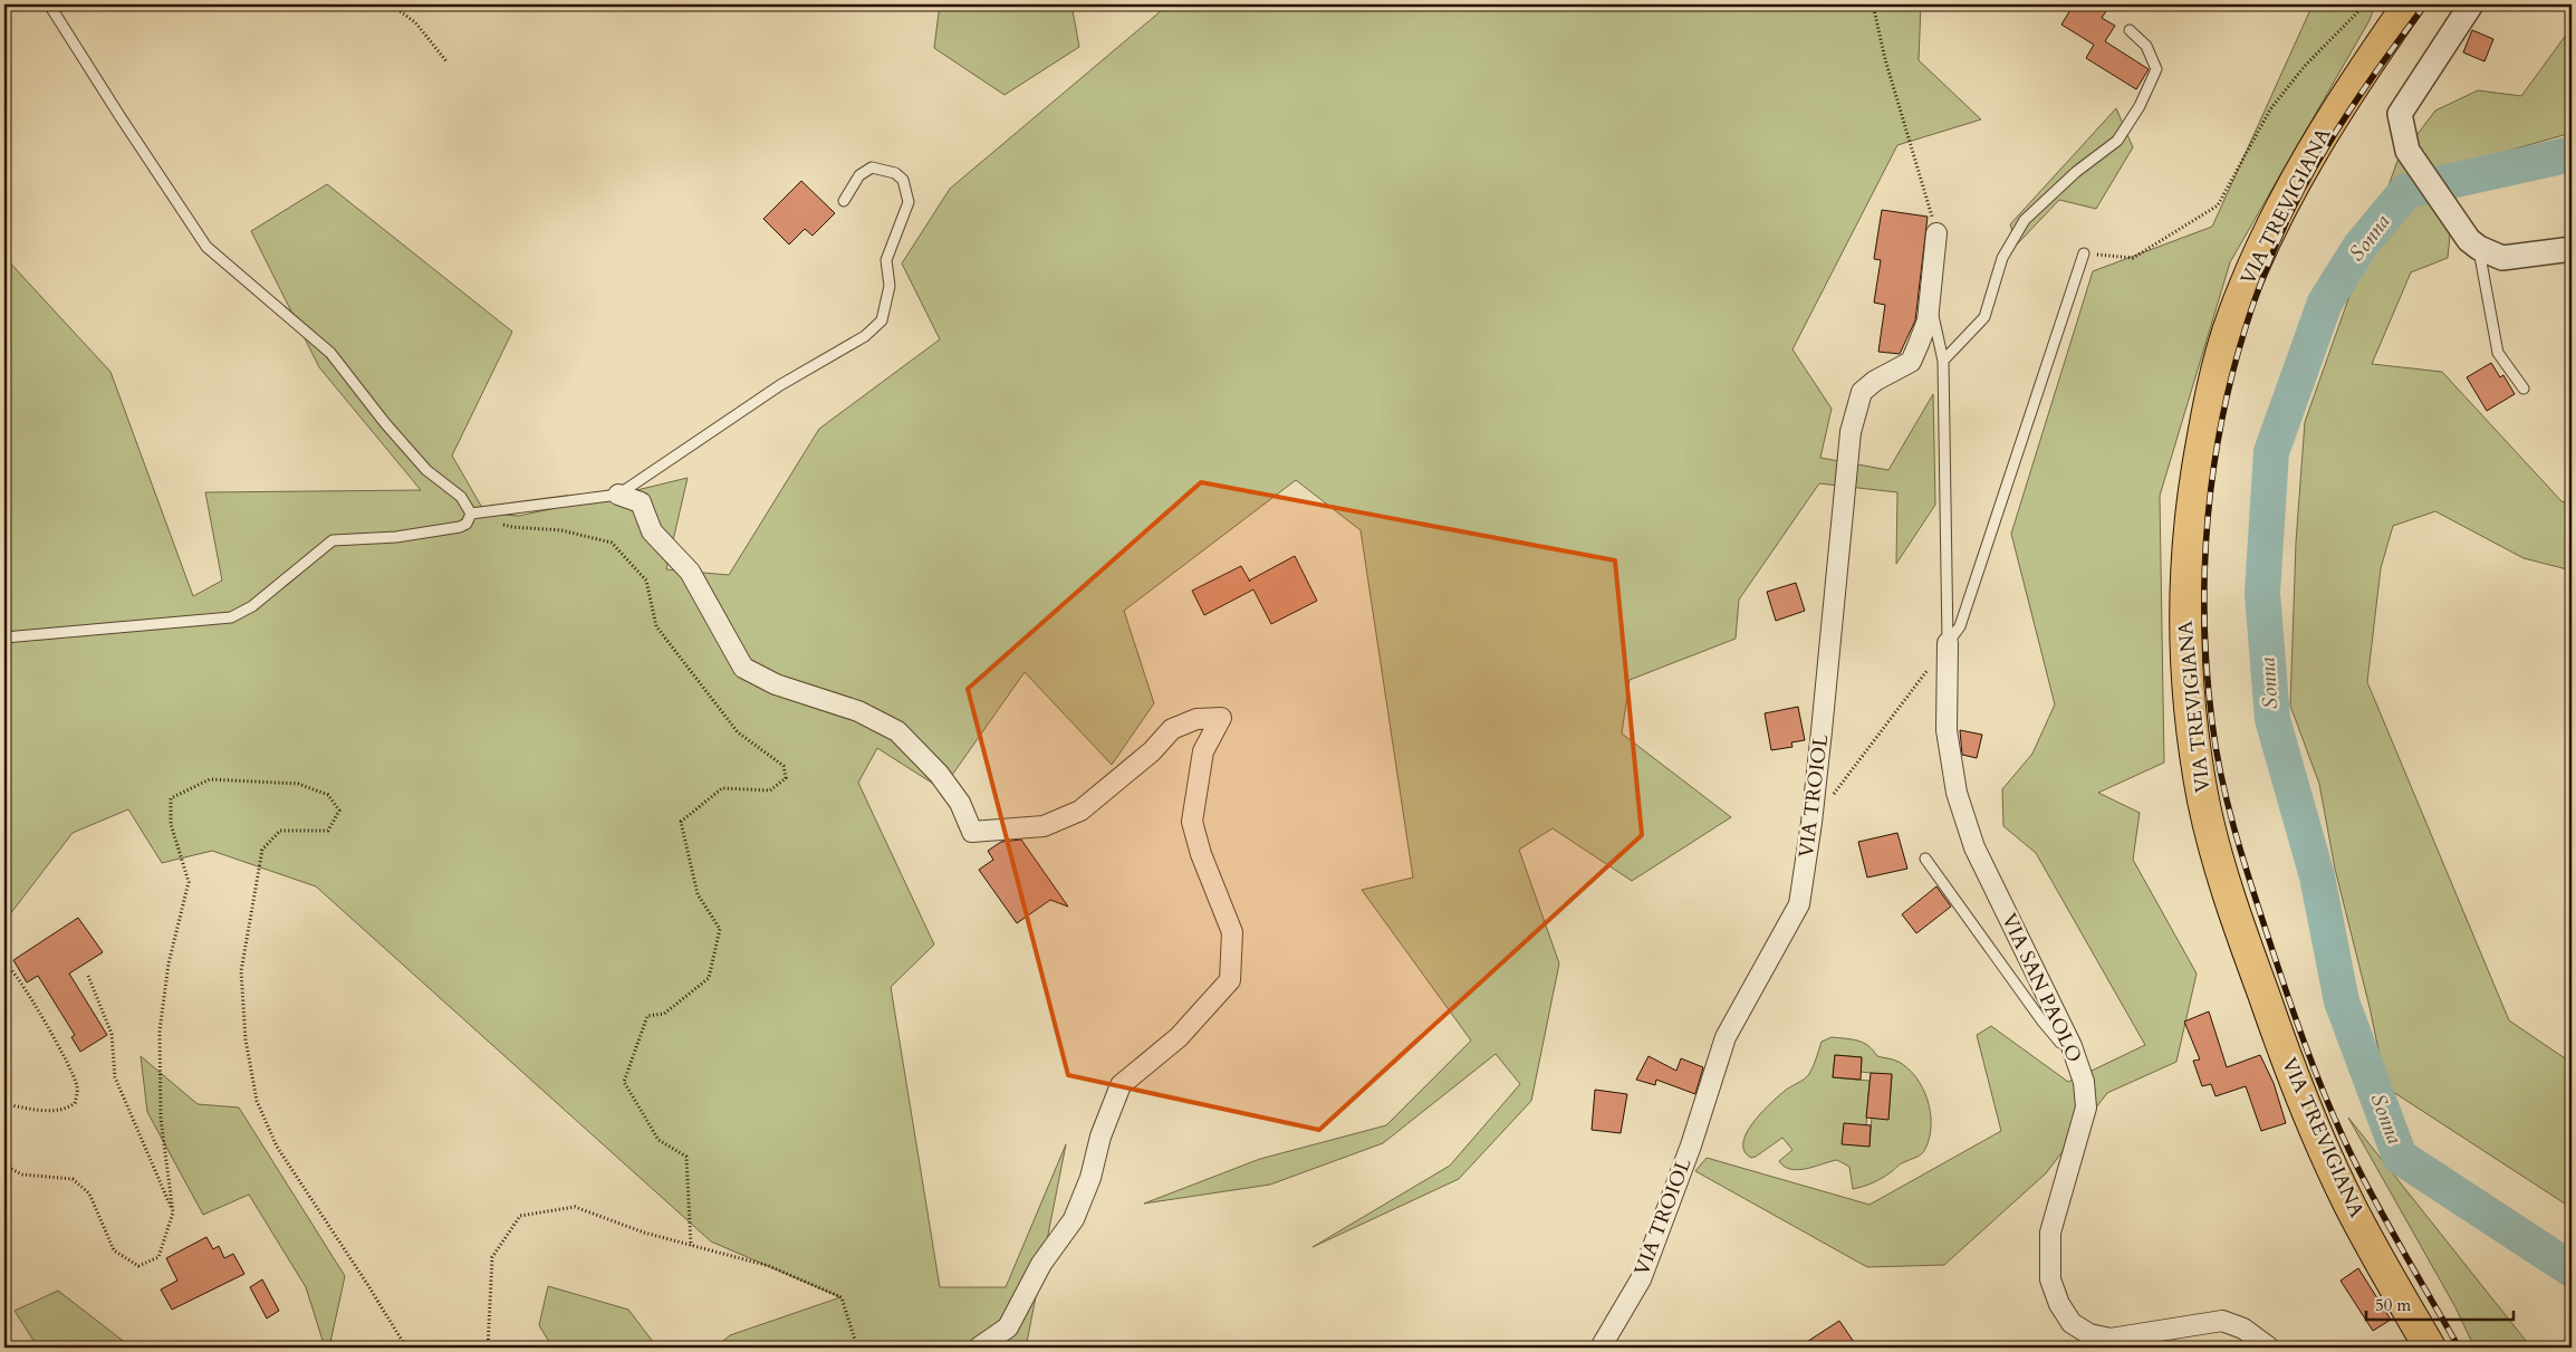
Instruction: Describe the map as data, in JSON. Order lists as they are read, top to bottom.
{
  "streets": {
    "main road": ["VIA TREVIGIANA"],
    "street": ["VIA TROIOL", "VIA SAN PAOLO"]
  },
  "water": ["Sonna"],
  "scale_bar": "50 m"
}
